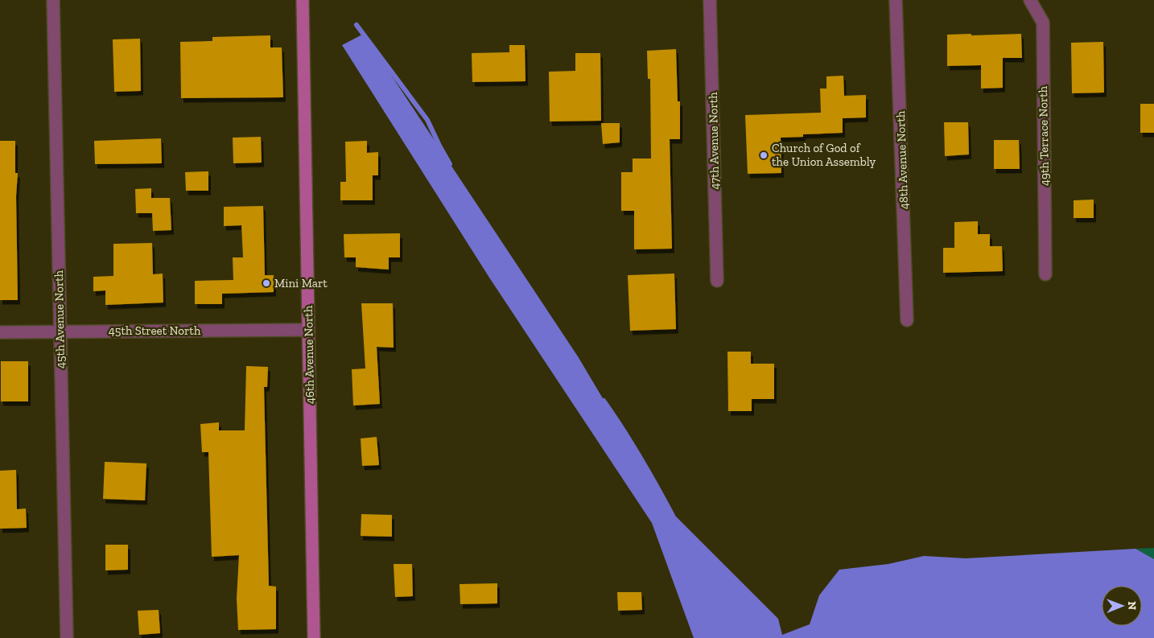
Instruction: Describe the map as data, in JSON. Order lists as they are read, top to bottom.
{
  "streets": {
    "street": [
      "49th Terrace North",
      "47th Avenue North",
      "48th Avenue North",
      "45th Avenue North",
      "45th Street North",
      "46th Avenue North"
    ]
  },
  "crossings": [
    ["45th Avenue North", "45th Street North"],
    ["45th Street North", "46th Avenue North"]
  ],
  "places": ["Church of God of the Union Assembly", "Mini Mart"],
  "north": "right"
}
